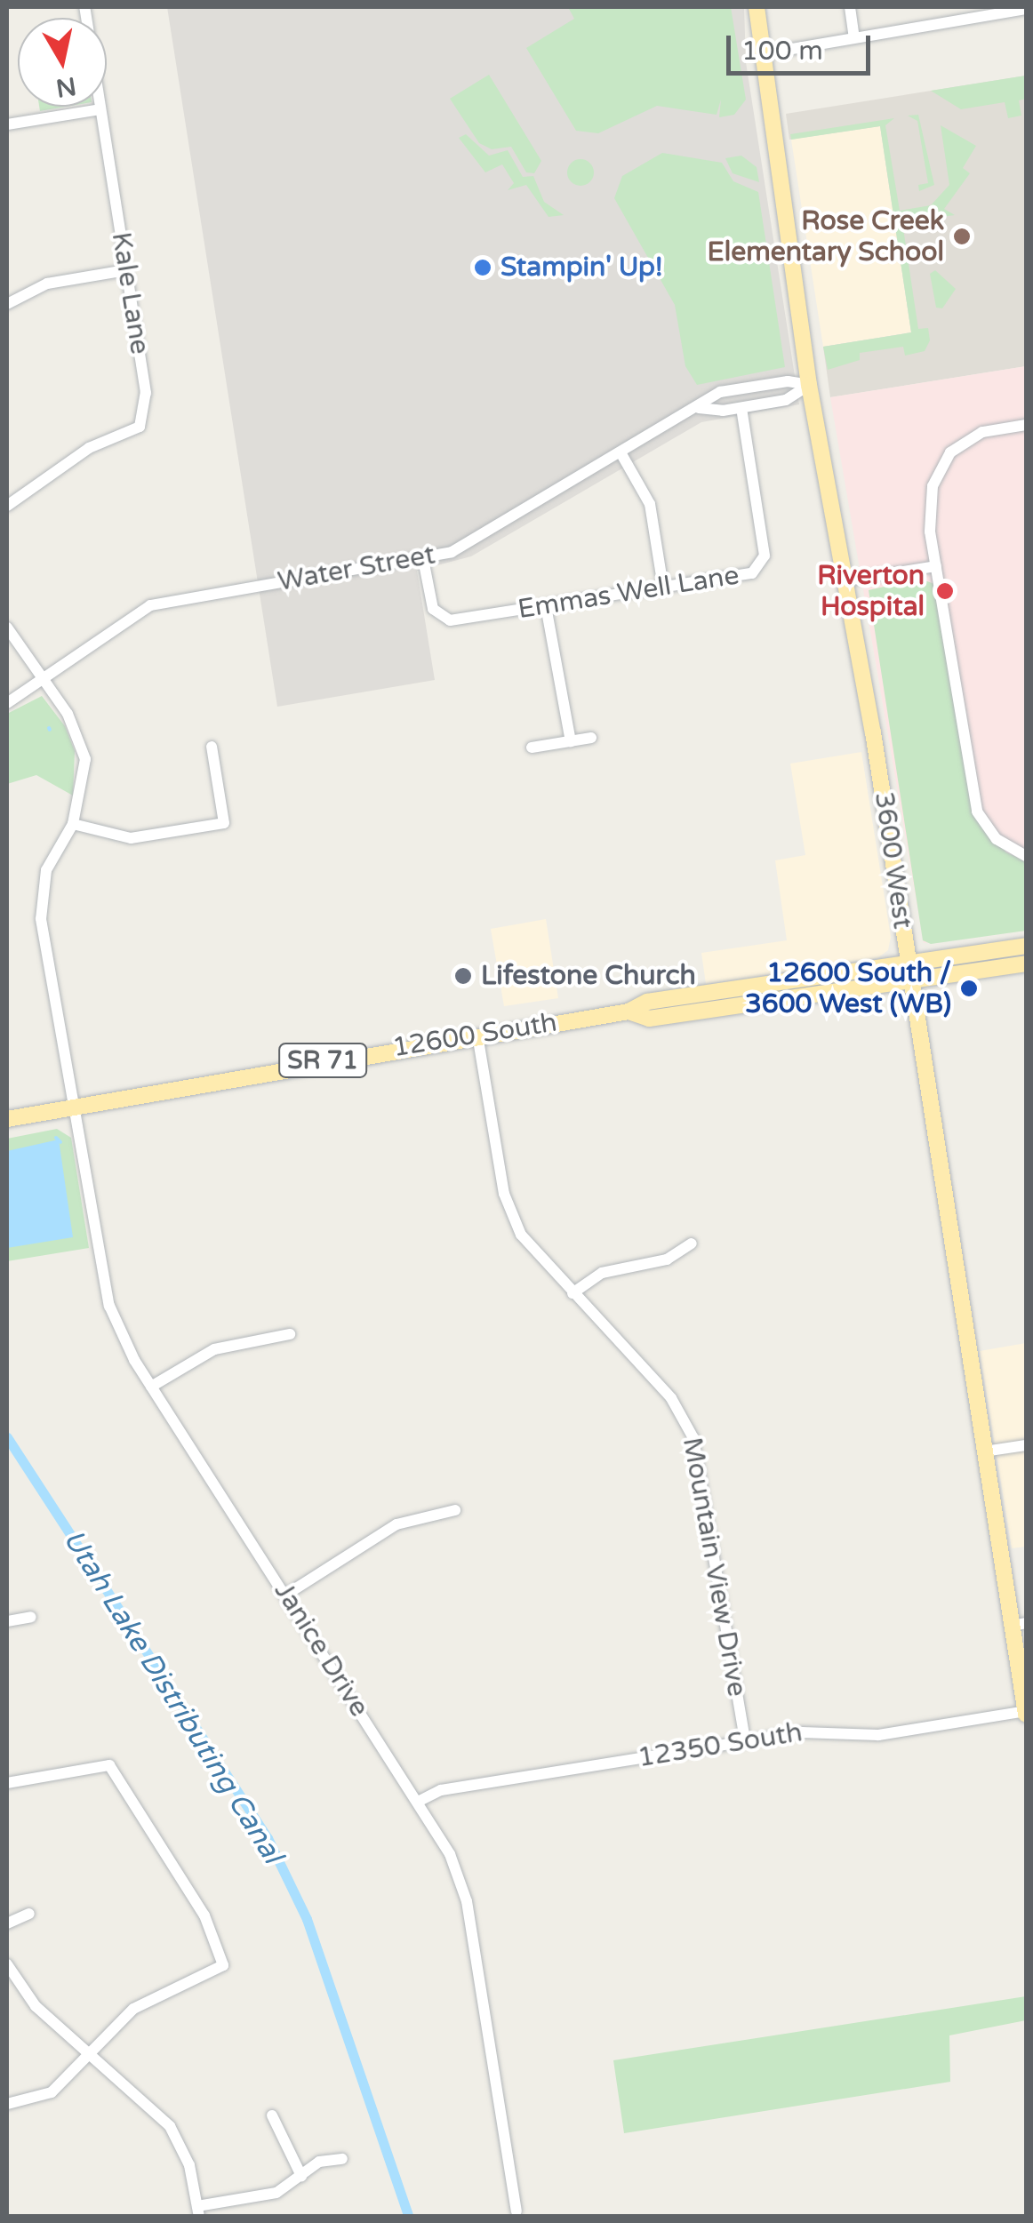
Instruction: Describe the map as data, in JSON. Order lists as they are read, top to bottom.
{
  "streets": {
    "main road": ["3600 West", "12600 South", "SR 71"],
    "street": [
      "Kale Lane",
      "Water Street",
      "Emmas Well Lane",
      "Mountain View Drive",
      "Janice Drive",
      "12350 South"
    ]
  },
  "crossings": [
    ["Water Street", "Emmas Well Lane"],
    ["Water Street", "3600 West"],
    ["Water Street", "Janice Drive"],
    ["3600 West", "12600 South"],
    ["3600 West", "12350 South"],
    ["12600 South", "Mountain View Drive"],
    ["12600 South", "Janice Drive"],
    ["Mountain View Drive", "12350 South"],
    ["Janice Drive", "12350 South"]
  ],
  "water": ["Utah Lake Distributing Canal"],
  "places": [
    "Rose Creek Elementary School",
    "Stampin' Up!",
    "Riverton Hospital",
    "Lifestone Church",
    "12600 South / 3600 West (WB)"
  ],
  "scale_bar": "100 m",
  "north": "bottom"
}
